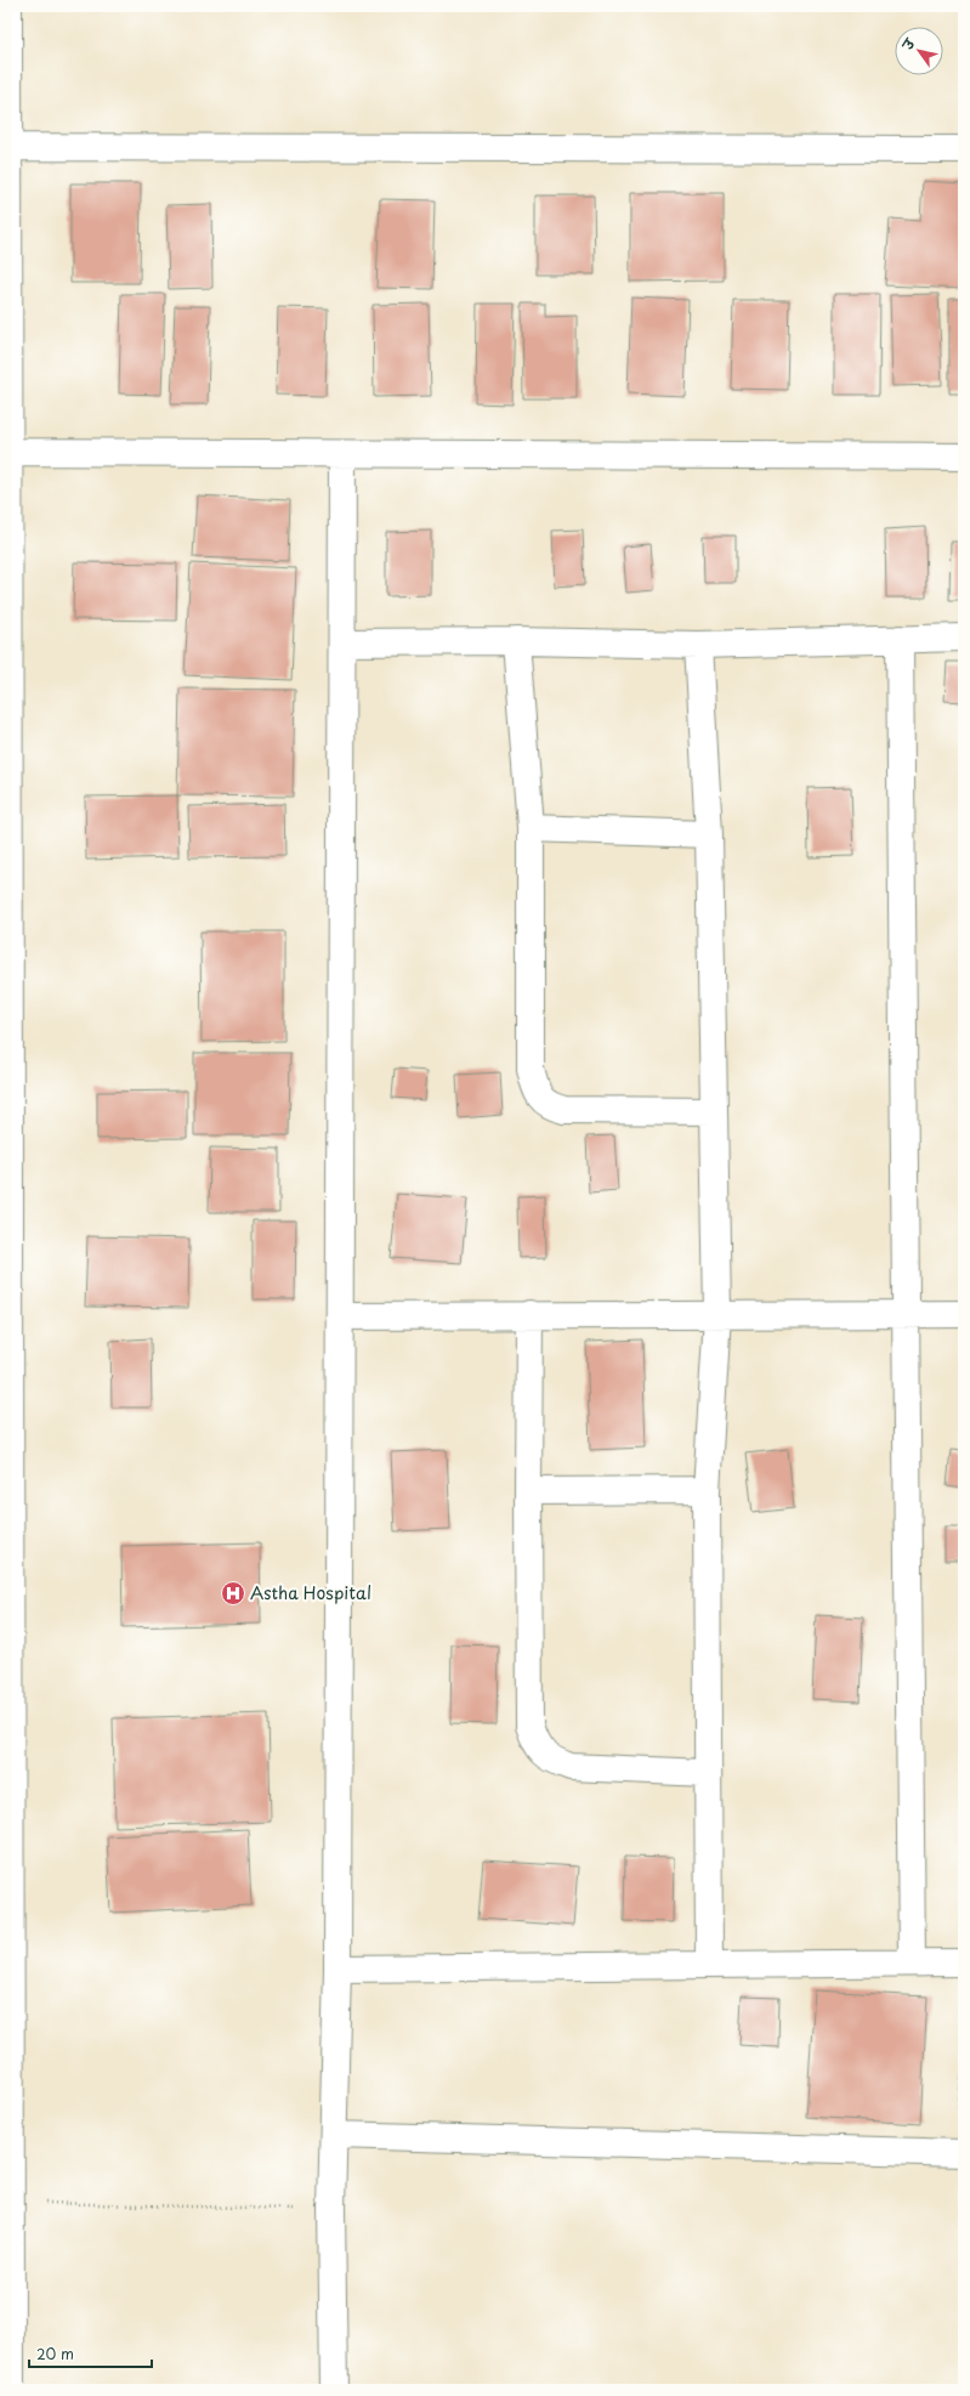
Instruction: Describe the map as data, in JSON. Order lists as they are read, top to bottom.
{
  "places": {
    "hospital": ["Astha Hospital"]
  },
  "scale_bar": "20 m",
  "north": "top left"
}
